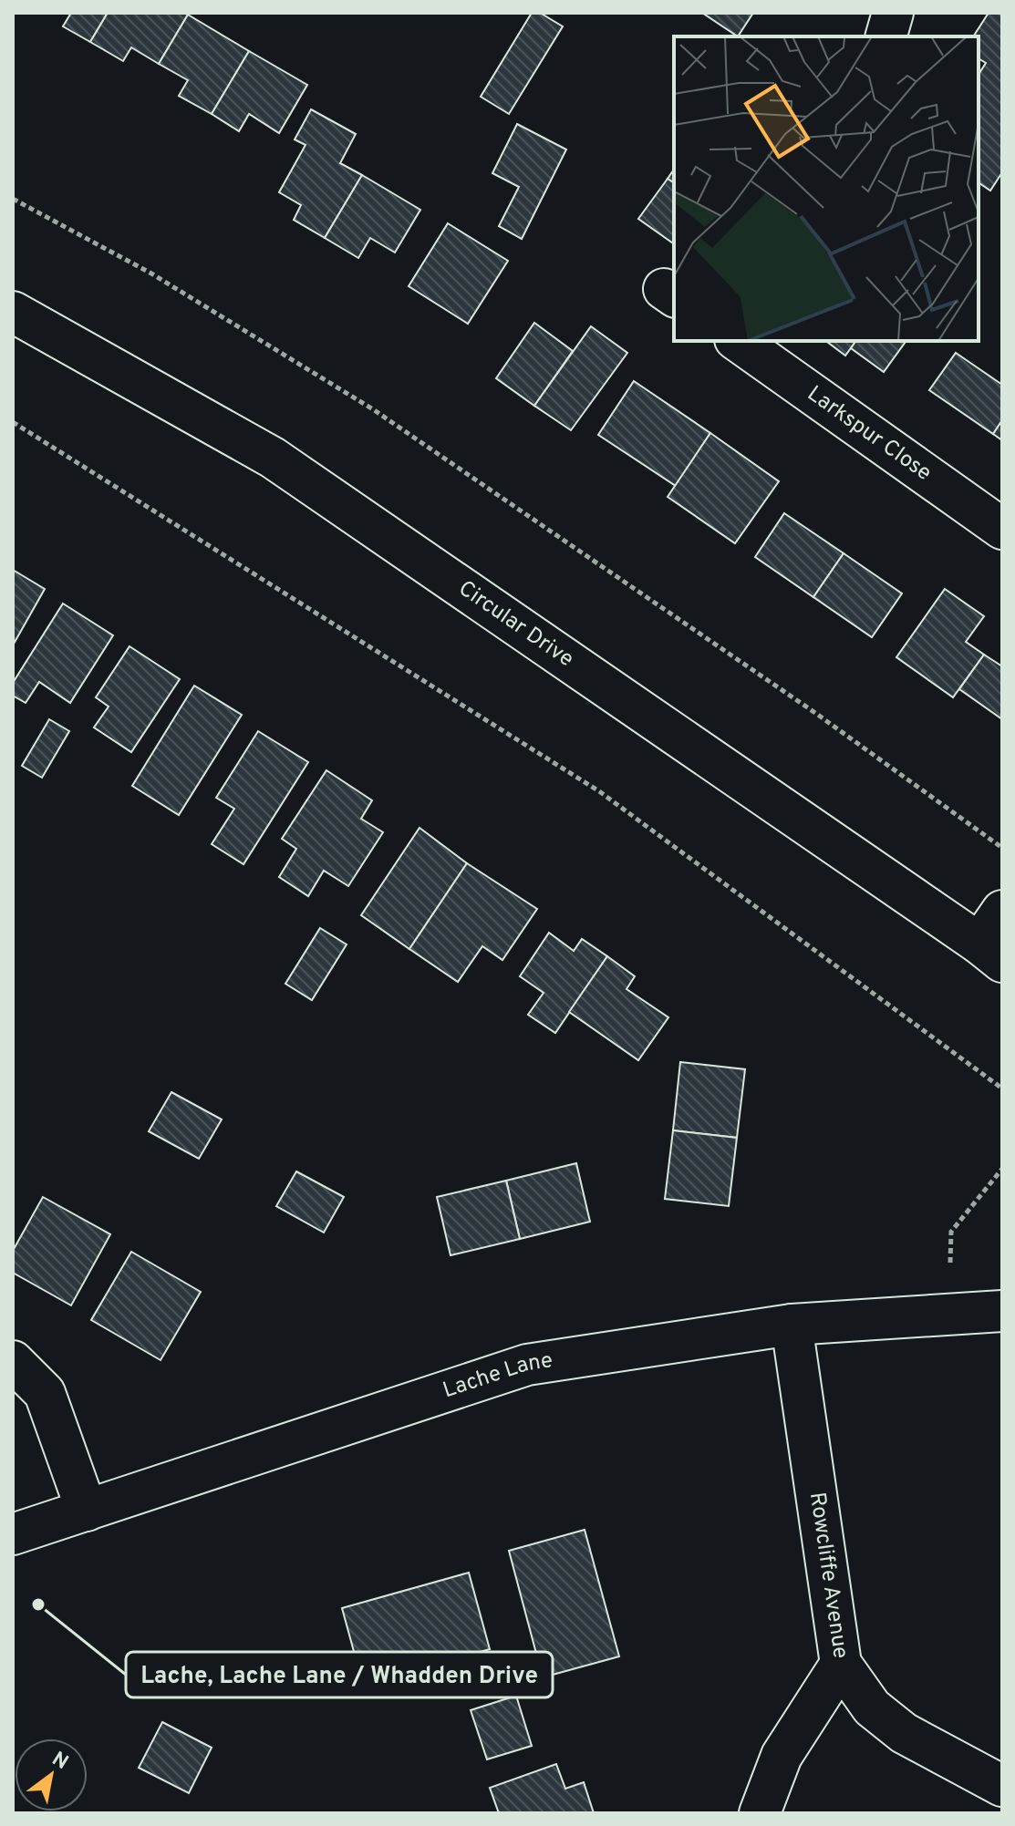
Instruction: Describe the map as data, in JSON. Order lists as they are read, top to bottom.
{
  "streets": {
    "street": [
      "Larkspur Close",
      "Circular Drive",
      "Lache Lane",
      "Rowcliffe Avenue"
    ]
  },
  "crossings": [
    ["Lache Lane", "Rowcliffe Avenue"]
  ],
  "places": ["Lache, Lache Lane / Whadden Drive"],
  "north": "top right"
}
